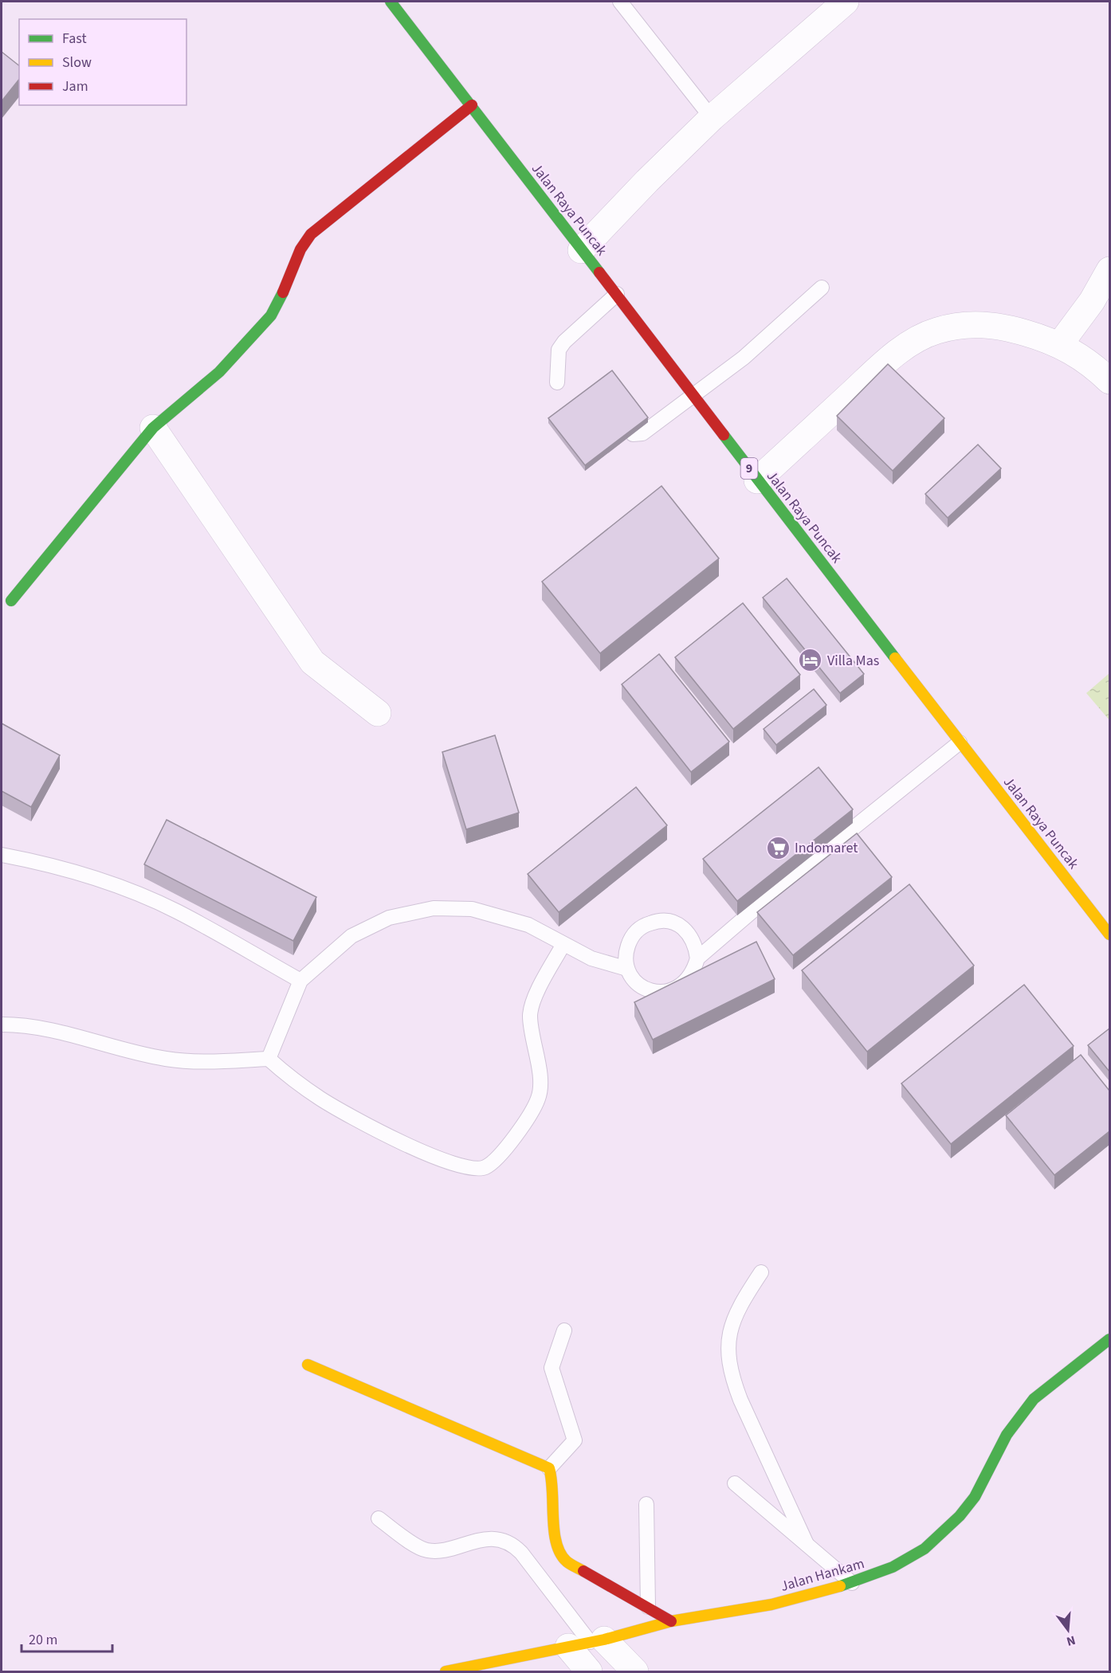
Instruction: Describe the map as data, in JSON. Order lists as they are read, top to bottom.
{
  "streets": {
    "main road": ["Jalan Raya Puncak", "9", "Jalan Hankam"]
  },
  "places": {
    "hotel": ["Villa Mas"],
    "supermarket": ["Indomaret"]
  },
  "legend": ["Fast", "Slow", "Jam"],
  "scale_bar": "20 m",
  "north": "bottom"
}
